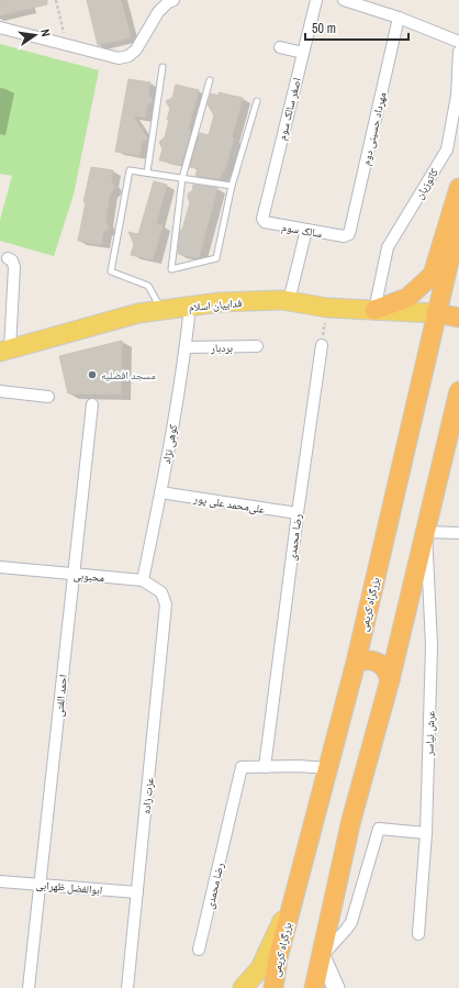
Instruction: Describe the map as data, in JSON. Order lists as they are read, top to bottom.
{
  "streets": {
    "highway": ["بزرگراه کریمی"],
    "main road": ["فداییان اسلام"],
    "street": [
      "اصغر سالک سوم",
      "مهرداد حسینی دوم",
      "کاتوزیان",
      "سالک سوم",
      "بردبار",
      "کوهی نژاد",
      "علی‌محمد علی پور",
      "رضا محمدی",
      "محبوبی",
      "احمد الفتی",
      "عرش نیاسر",
      "عزت زاده",
      "ابوالفضل ظهرابی"
    ]
  },
  "crossings": [
    ["اصغر سالک سوم", "سالک سوم"],
    ["مهرداد حسینی دوم", "سالک سوم"],
    ["کاتوزیان", "فداییان اسلام"],
    ["فداییان اسلام", "کوهی نژاد"],
    ["فداییان اسلام", "بزرگراه کریمی"],
    ["بردبار", "کوهی نژاد"],
    ["کوهی نژاد", "علی‌محمد علی پور"],
    ["کوهی نژاد", "محبوبی"],
    ["علی‌محمد علی پور", "رضا محمدی"],
    ["رضا محمدی", "بزرگراه کریمی"],
    ["محبوبی", "احمد الفتی"],
    ["محبوبی", "عزت زاده"],
    ["احمد الفتی", "ابوالفضل ظهرابی"],
    ["عزت زاده", "ابوالفضل ظهرابی"]
  ],
  "places": ["مسجد افضلیه"],
  "scale_bar": "50 m",
  "north": "right"
}
